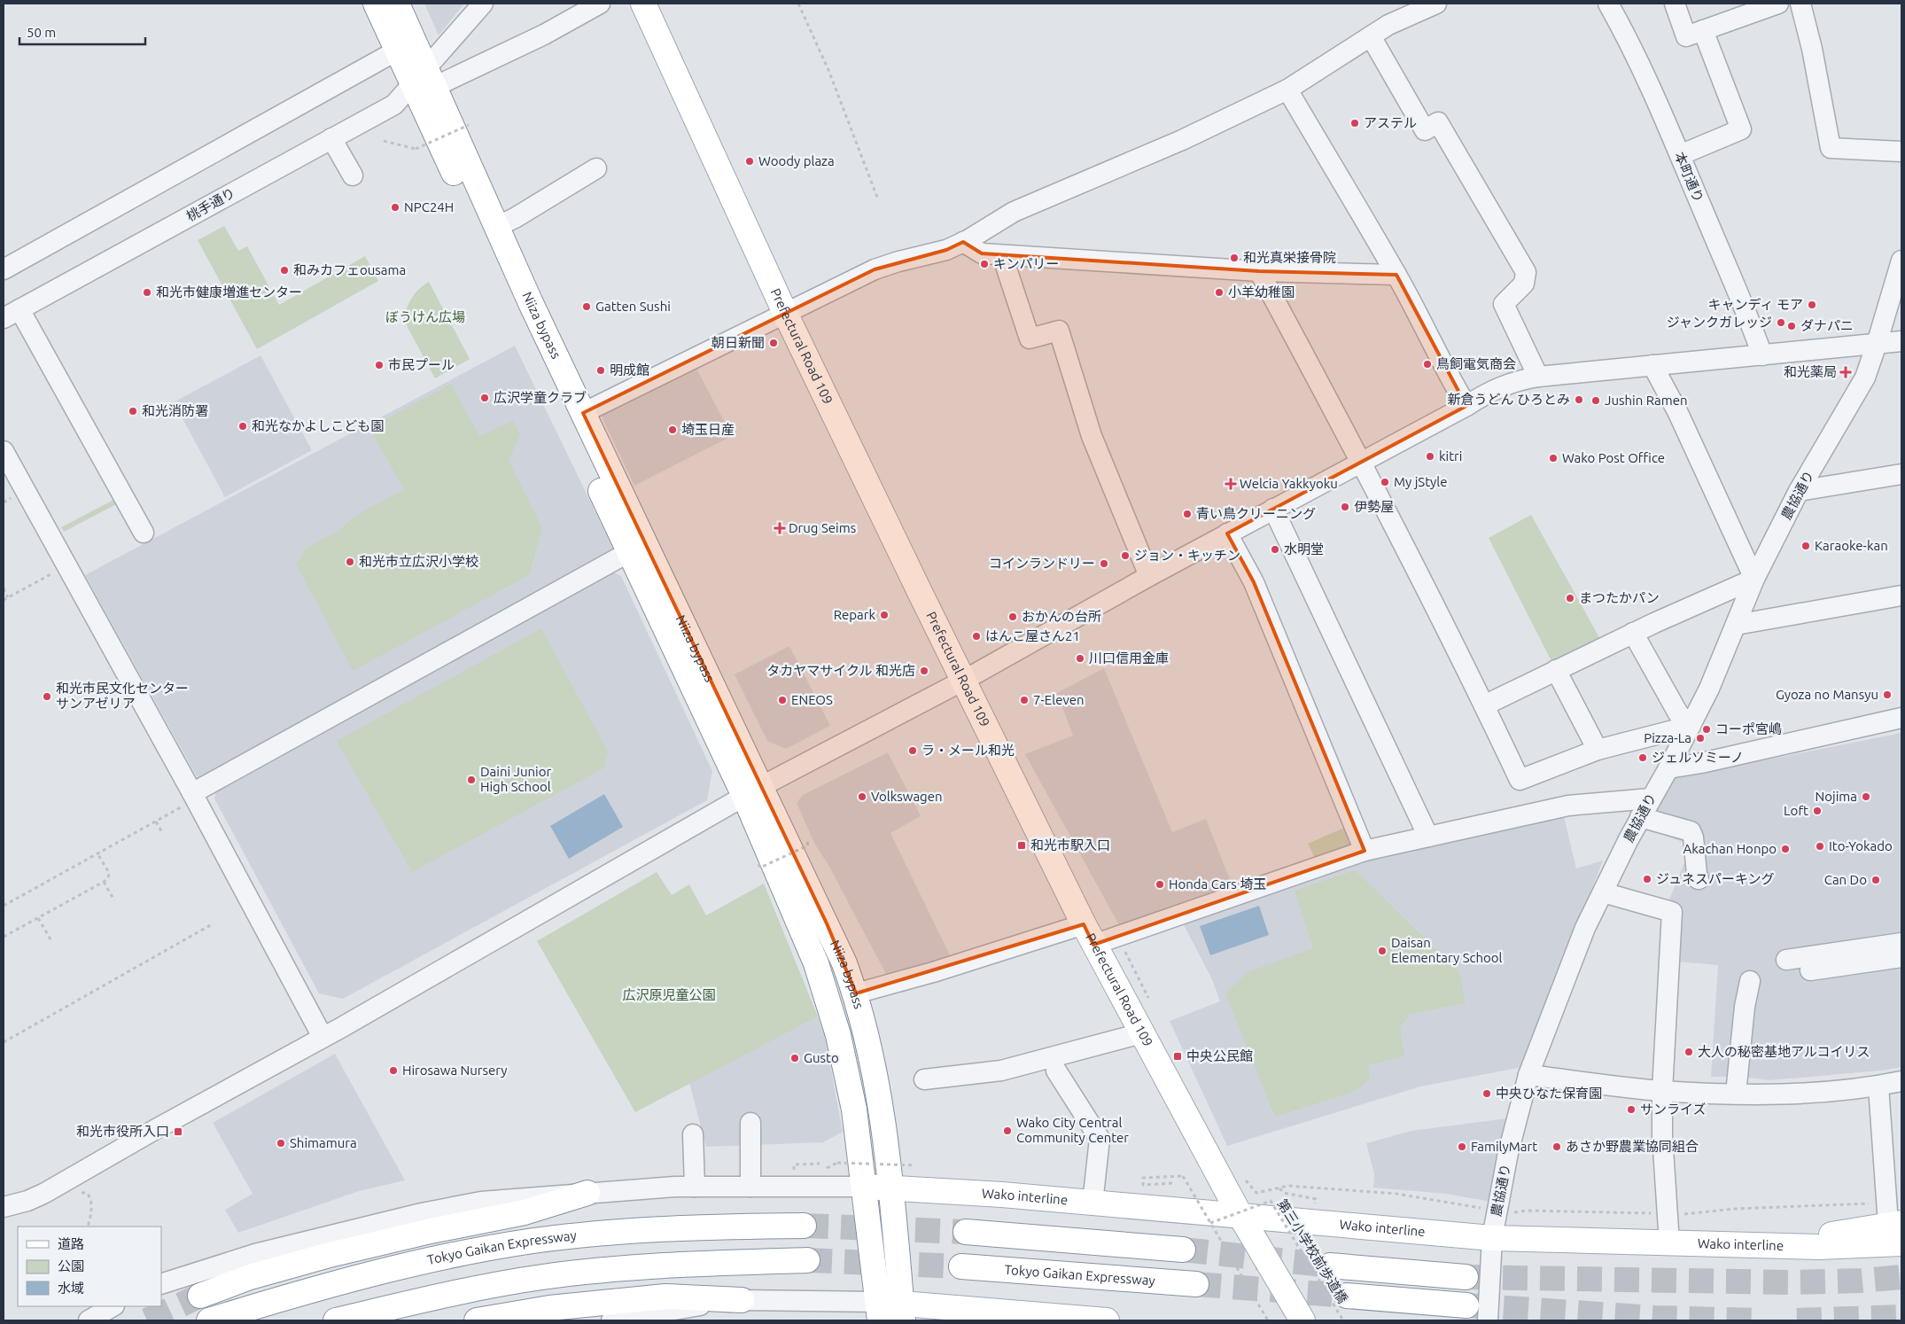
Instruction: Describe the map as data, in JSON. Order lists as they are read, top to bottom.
{
  "streets": {
    "main road": [
      "Niiza bypass",
      "Prefectural Road 109",
      "Wako interline",
      "Tokyo Gaikan Expressway"
    ],
    "street": ["本町通り", "桃手通り", "農協通り"],
    "path": ["第三小学校前歩道橋"]
  },
  "crossings": [
    ["桃手通り", "Niiza bypass"],
    ["Niiza bypass", "Wako interline"],
    ["Prefectural Road 109", "Wako interline"],
    ["農協通り", "Wako interline"]
  ],
  "parks": ["ぼうけん広場", "広沢原児童公園"],
  "places": {
    "other": [
      "アステル",
      "Woody plaza",
      "NPC24H",
      "和光真栄接骨院",
      "キンパリー",
      "和みカフェousama",
      "和光市健康増進センター",
      "小羊幼稚園",
      "キャンディ モア",
      "Gatten Sushi",
      "ジャンクガレッジ",
      "ダナパニ",
      "朝日新聞",
      "鳥飼電気商会",
      "市民プール",
      "明成館",
      "広沢学童クラブ",
      "新倉うどん ひろとみ",
      "Jushin Ramen",
      "和光消防署",
      "和光なかよしこども園",
      "埼玉日産",
      "kitri",
      "Wako Post Office",
      "My jStyle",
      "伊勢屋",
      "青い鳥クリーニング",
      "Karaoke-kan",
      "水明堂",
      "ジョン・キッチン",
      "和光市立広沢小学校",
      "コインランドリー",
      "まつたかパン",
      "Repark",
      "おかんの台所",
      "はんこ屋さん21",
      "川口信用金庫",
      "タカヤマサイクル 和光店",
      "Gyoza no Mansyu",
      "和光市民文化センター サンアゼリア",
      "ENEOS",
      "7-Eleven",
      "コーポ宮嶋",
      "Pizza-La",
      "ラ・メール和光",
      "ジェルソミーノ",
      "Daini Junior High School",
      "Volkswagen",
      "Nojima",
      "Loft",
      "Ito-Yokado",
      "Akachan Honpo",
      "ジュネスパーキング",
      "Can Do",
      "Honda Cars 埼玉",
      "Daisan Elementary School",
      "大人の秘密基地アルコイリス",
      "Gusto",
      "Hirosawa Nursery",
      "中央ひなた保育園",
      "サンライズ",
      "Wako City Central Community Center",
      "Shimamura",
      "FamilyMart",
      "あさか野農業協同組合"
    ],
    "health": ["和光薬局", "Welcia Yakkyoku", "Drug Seims"],
    "transit": ["和光市駅入口", "中央公民館", "和光市役所入口"]
  },
  "legend": ["道路", "公園", "水域"],
  "scale_bar": "50 m"
}
